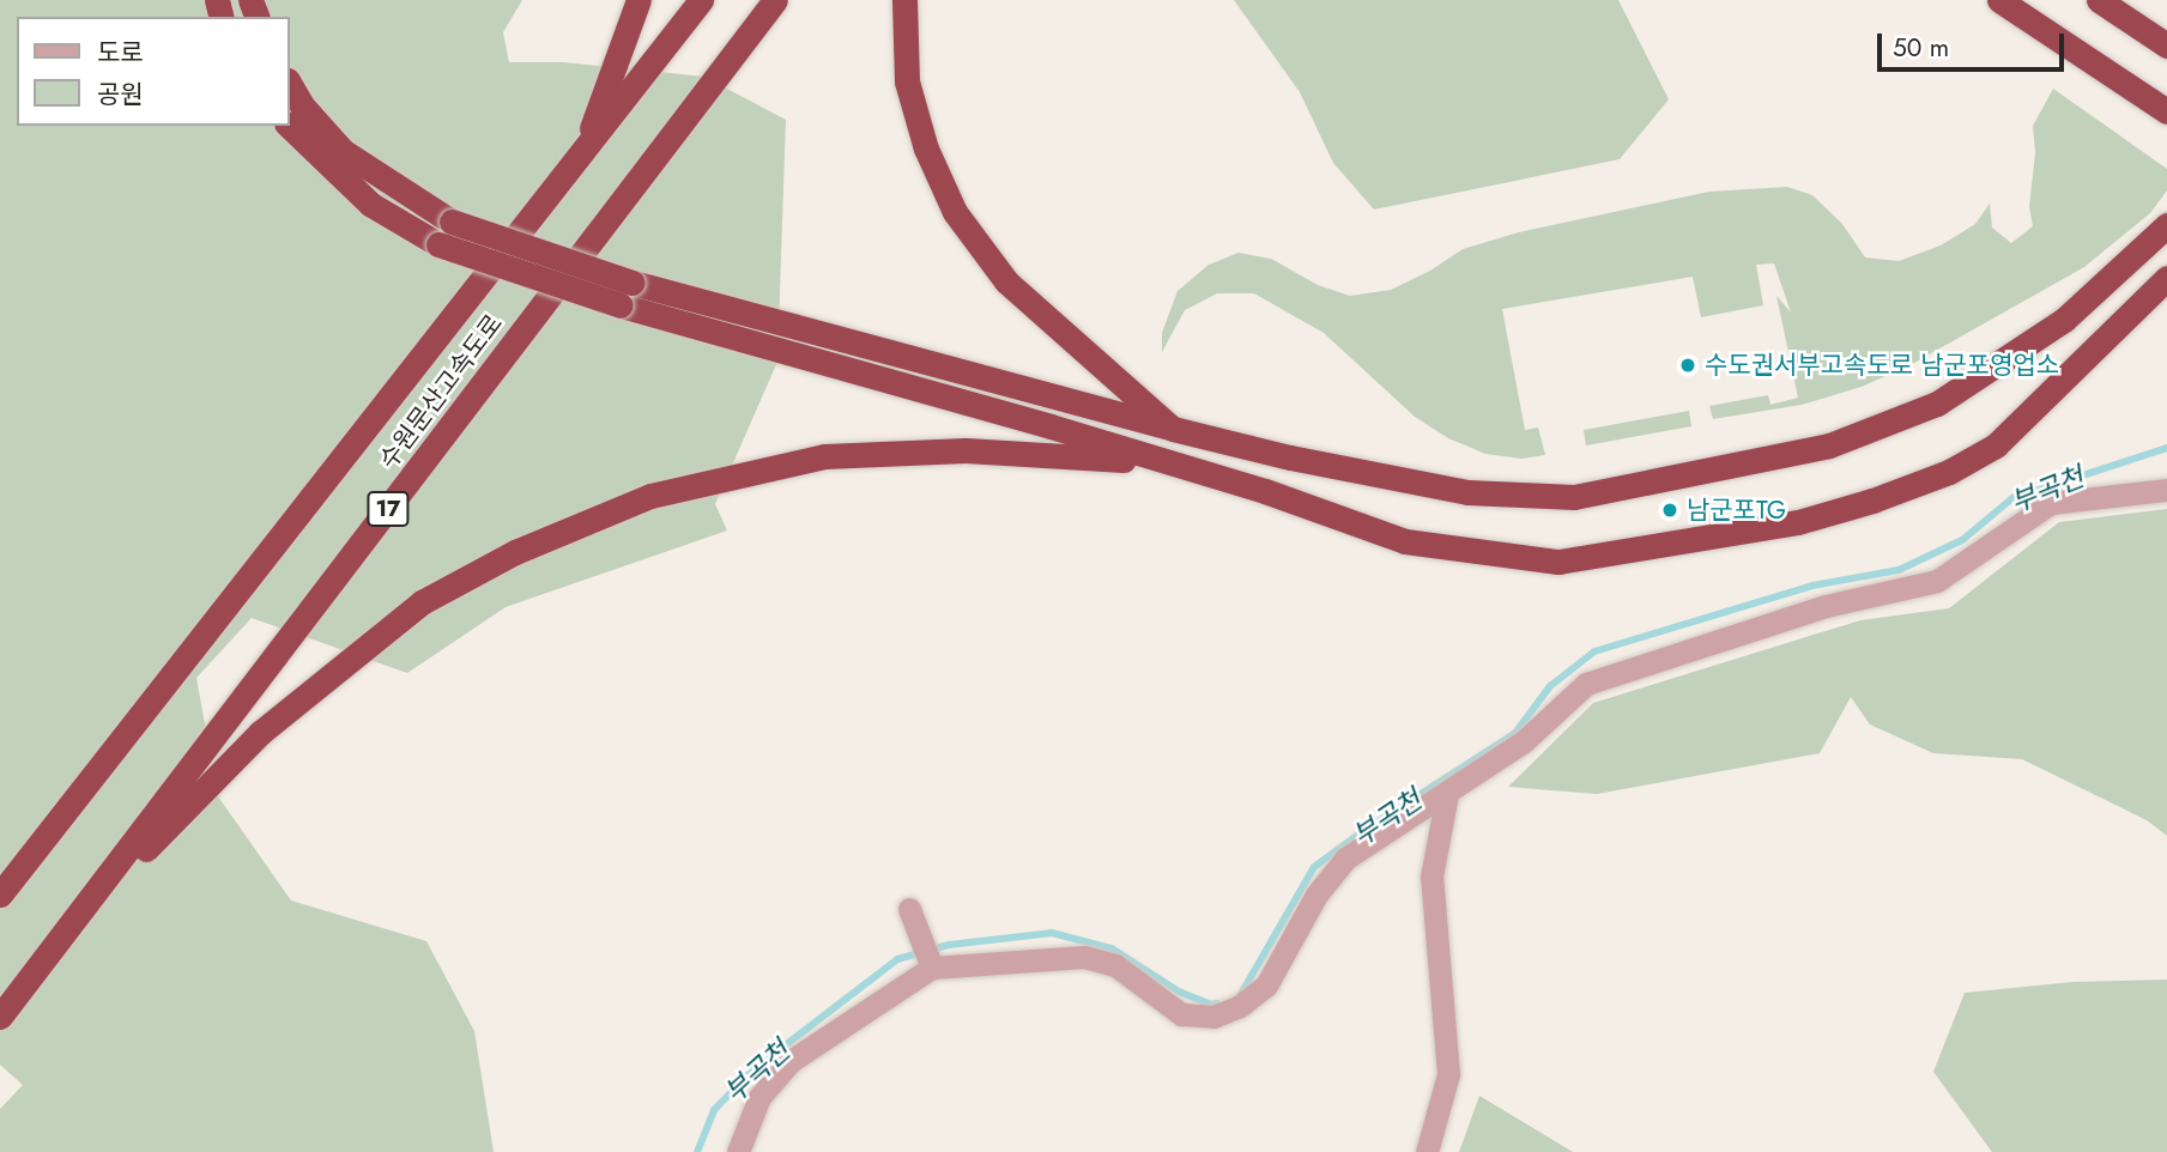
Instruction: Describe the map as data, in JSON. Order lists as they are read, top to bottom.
{
  "streets": {
    "highway": ["수원문산고속도로", "17"]
  },
  "water": ["부곡천"],
  "places": ["수도권서부고속도로 남군포영업소", "남군포TG"],
  "legend": ["도로", "공원"],
  "scale_bar": "50 m"
}
